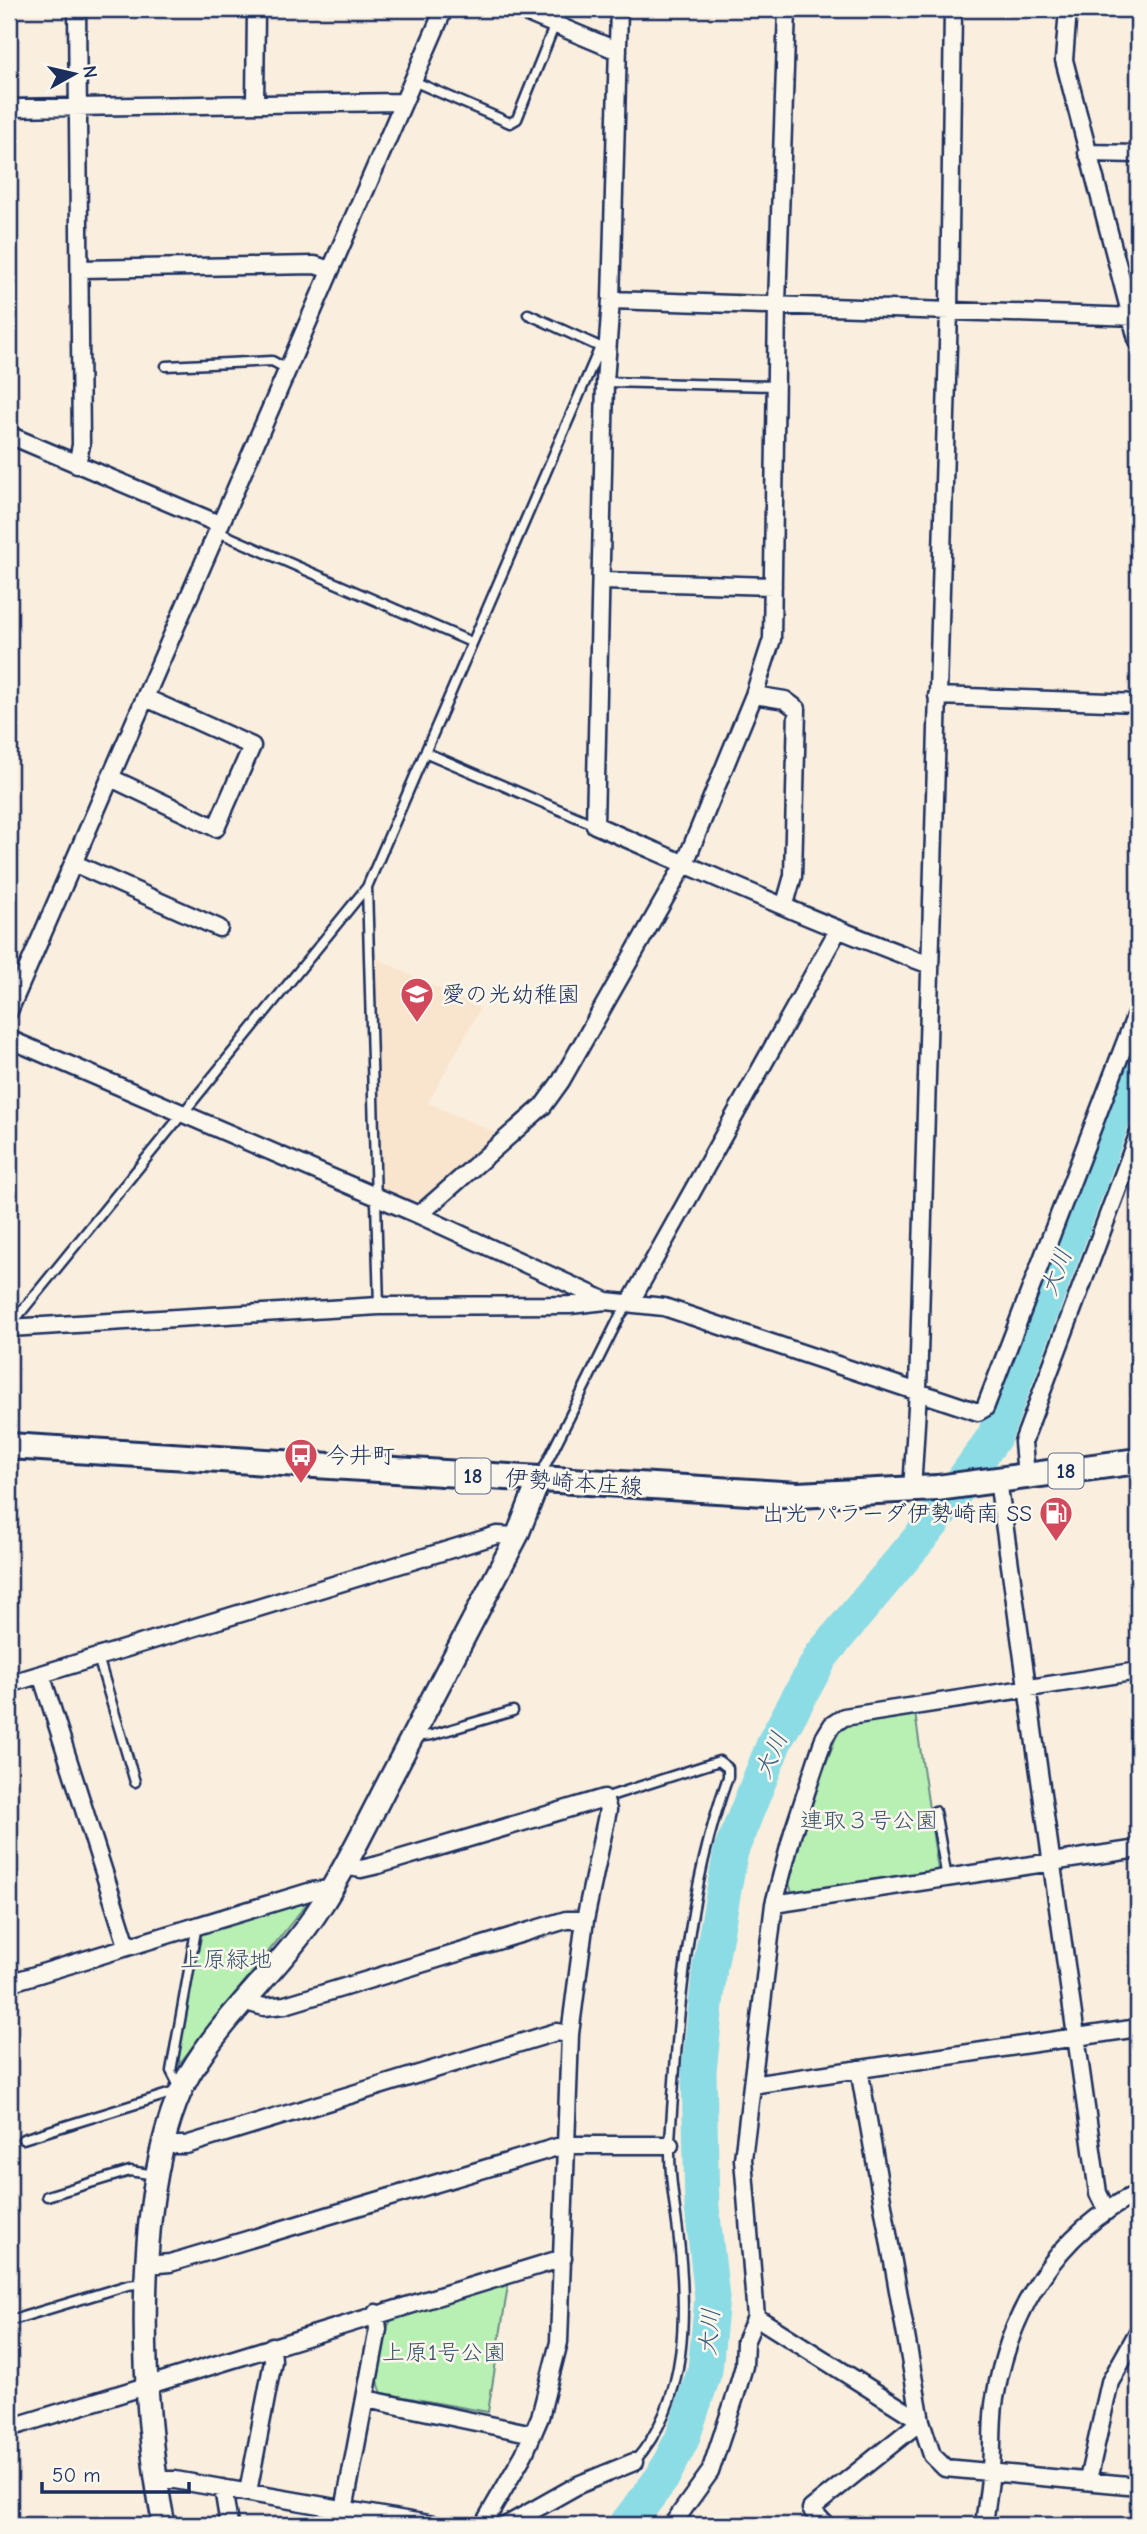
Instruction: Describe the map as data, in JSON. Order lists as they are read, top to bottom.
{
  "streets": {
    "main road": ["18", "伊勢崎本庄線"]
  },
  "water": ["大川"],
  "parks": ["連取３号公園", "上原緑地", "上原1号公園"],
  "places": {
    "school or university": ["愛の光幼稚園"],
    "bus stop": ["今井町"],
    "fuel station": ["出光 パラーダ伊勢崎南 SS"]
  },
  "scale_bar": "50 m",
  "north": "right"
}
